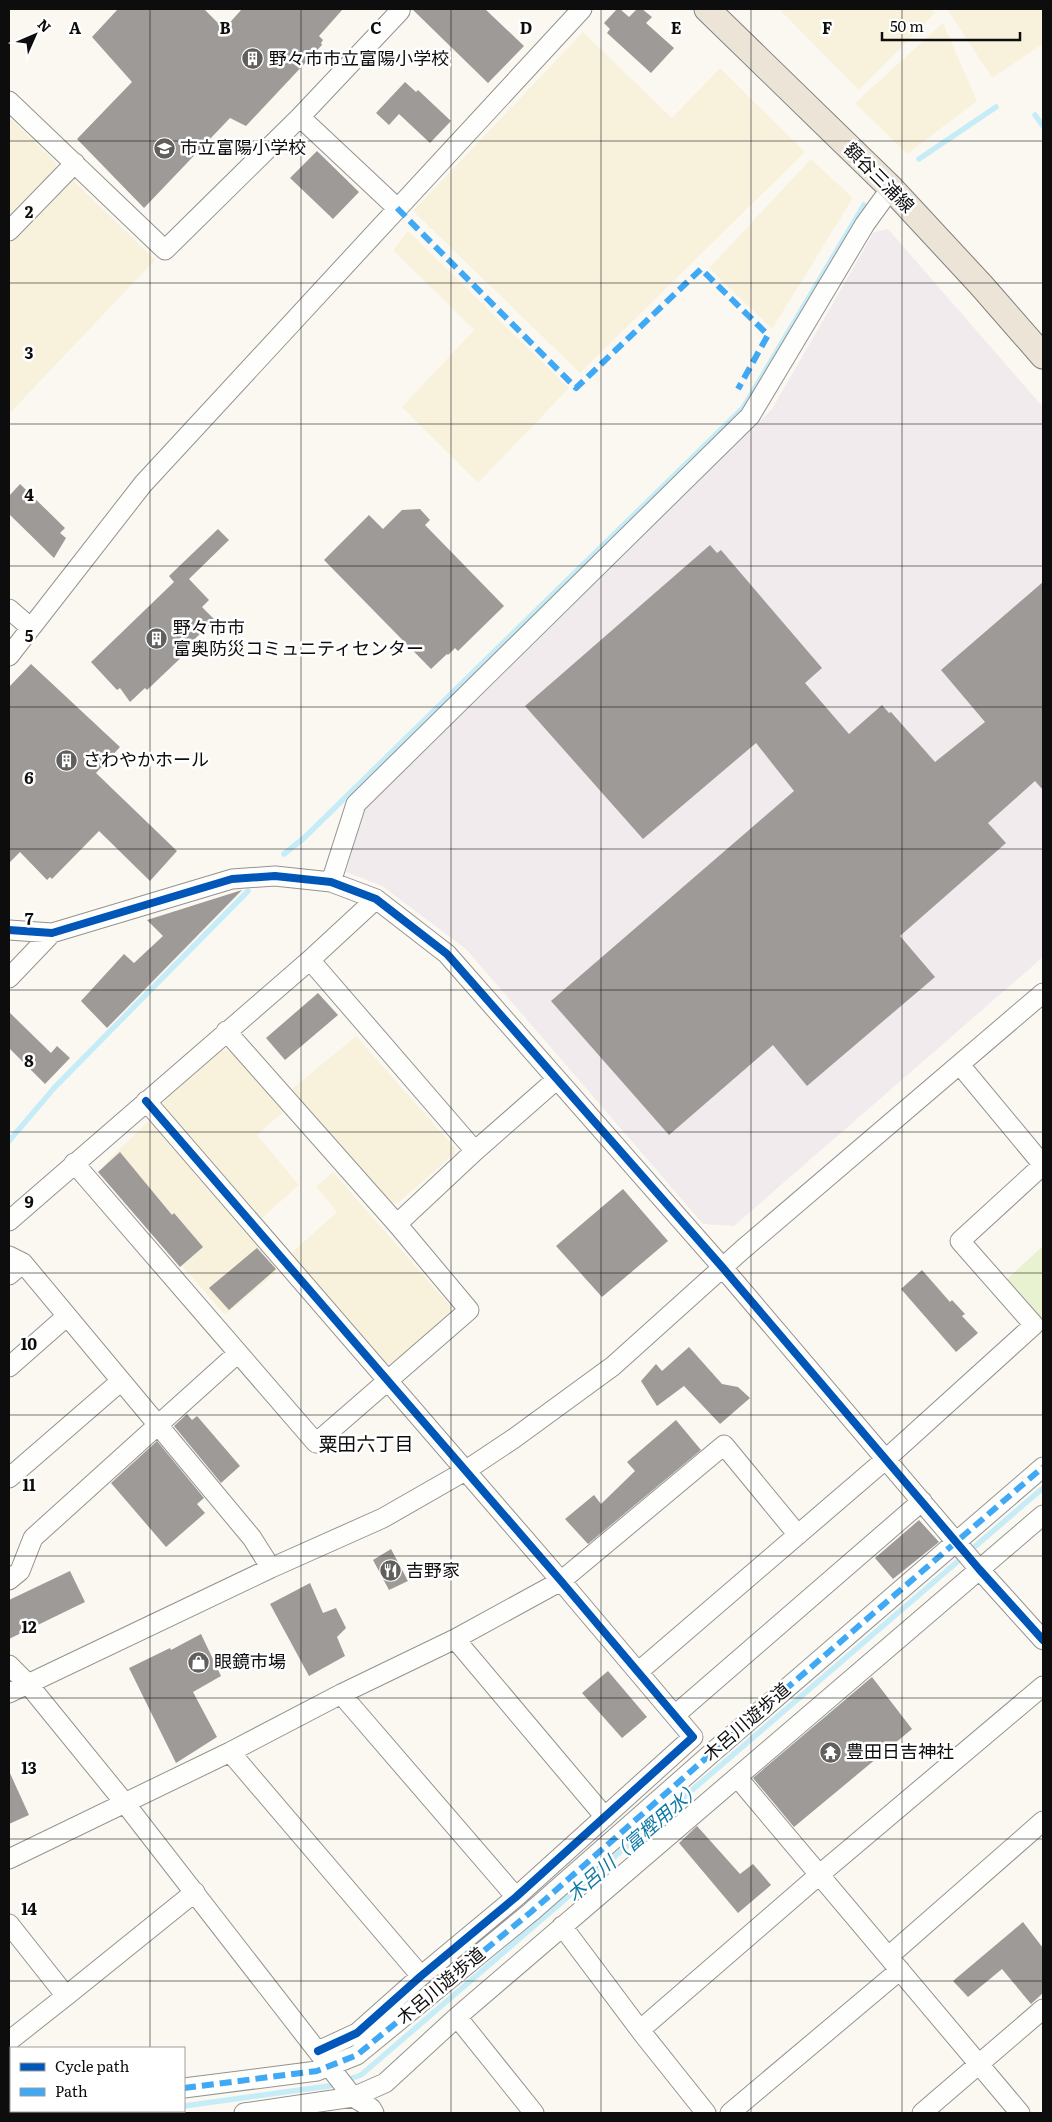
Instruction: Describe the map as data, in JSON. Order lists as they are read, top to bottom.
{
  "streets": {
    "main road": ["額谷三浦線"],
    "street": ["木呂川遊歩道"]
  },
  "districts": ["粟田六丁目"],
  "water": ["木呂川（富樫用水）"],
  "places": {
    "building": ["野々市市立富陽小学校", "野々市市 富奥防災コミュニティセンター", "さわやかホール"],
    "school or university": ["市立富陽小学校"],
    "restaurant": ["吉野家"],
    "shop": ["眼鏡市場"],
    "temple": ["豊田日吉神社"]
  },
  "legend": ["Cycle path", "Path"],
  "scale_bar": "50 m",
  "north": "top right",
  "grid": {
    "columns": [
      "A",
      "B",
      "C",
      "D",
      "E",
      "F"
    ],
    "rows": [
      "2",
      "3",
      "4",
      "5",
      "6",
      "7",
      "8",
      "9",
      "10",
      "11",
      "12",
      "13",
      "14"
    ]
  }
}
